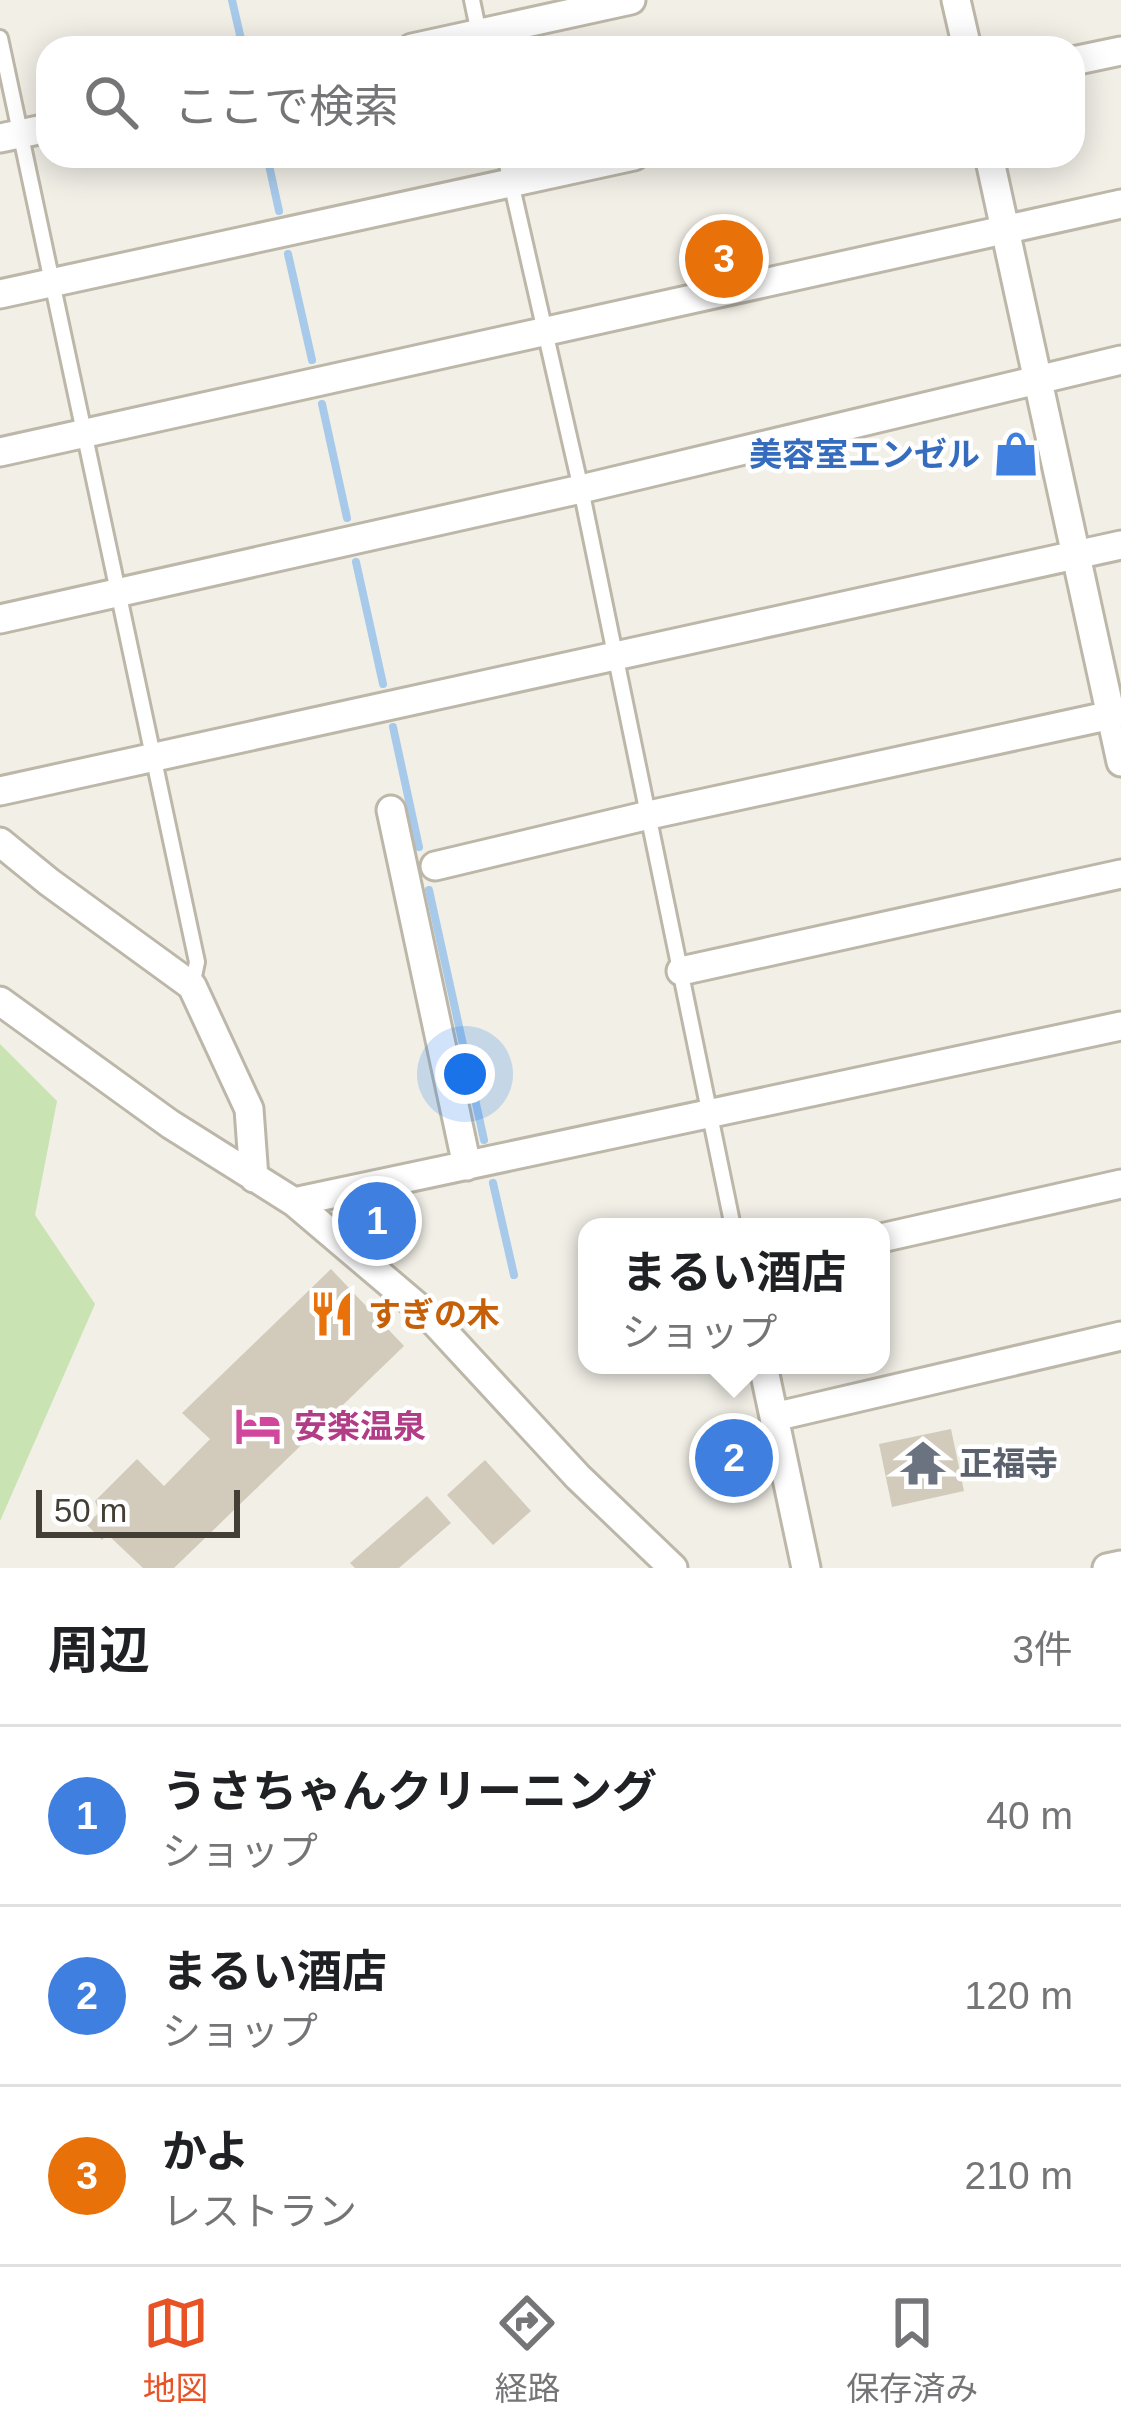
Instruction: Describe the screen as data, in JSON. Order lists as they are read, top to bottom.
{
  "places": {
    "shop": ["美容室エンゼル"],
    "restaurant": ["すぎの木"],
    "hotel": ["安楽温泉"],
    "temple": ["正福寺"]
  },
  "scale_bar": "50 m",
  "page": {
    "search": "ここで検索",
    "pins": ["3", "1", "2"],
    "popup": ["まるい酒店", "ショップ"],
    "scale": "50 m",
    "heading": ["周辺", "3件"],
    "list": [
      {
        "mark": "1",
        "name": "うさちゃんクリーニング",
        "note": "ショップ",
        "value": "40 m"
      },
      {
        "mark": "2",
        "name": "まるい酒店",
        "note": "ショップ",
        "value": "120 m"
      },
      {
        "mark": "3",
        "name": "かよ",
        "note": "レストラン",
        "value": "210 m"
      }
    ],
    "nav": ["地図", "経路", "保存済み"]
  }
}
